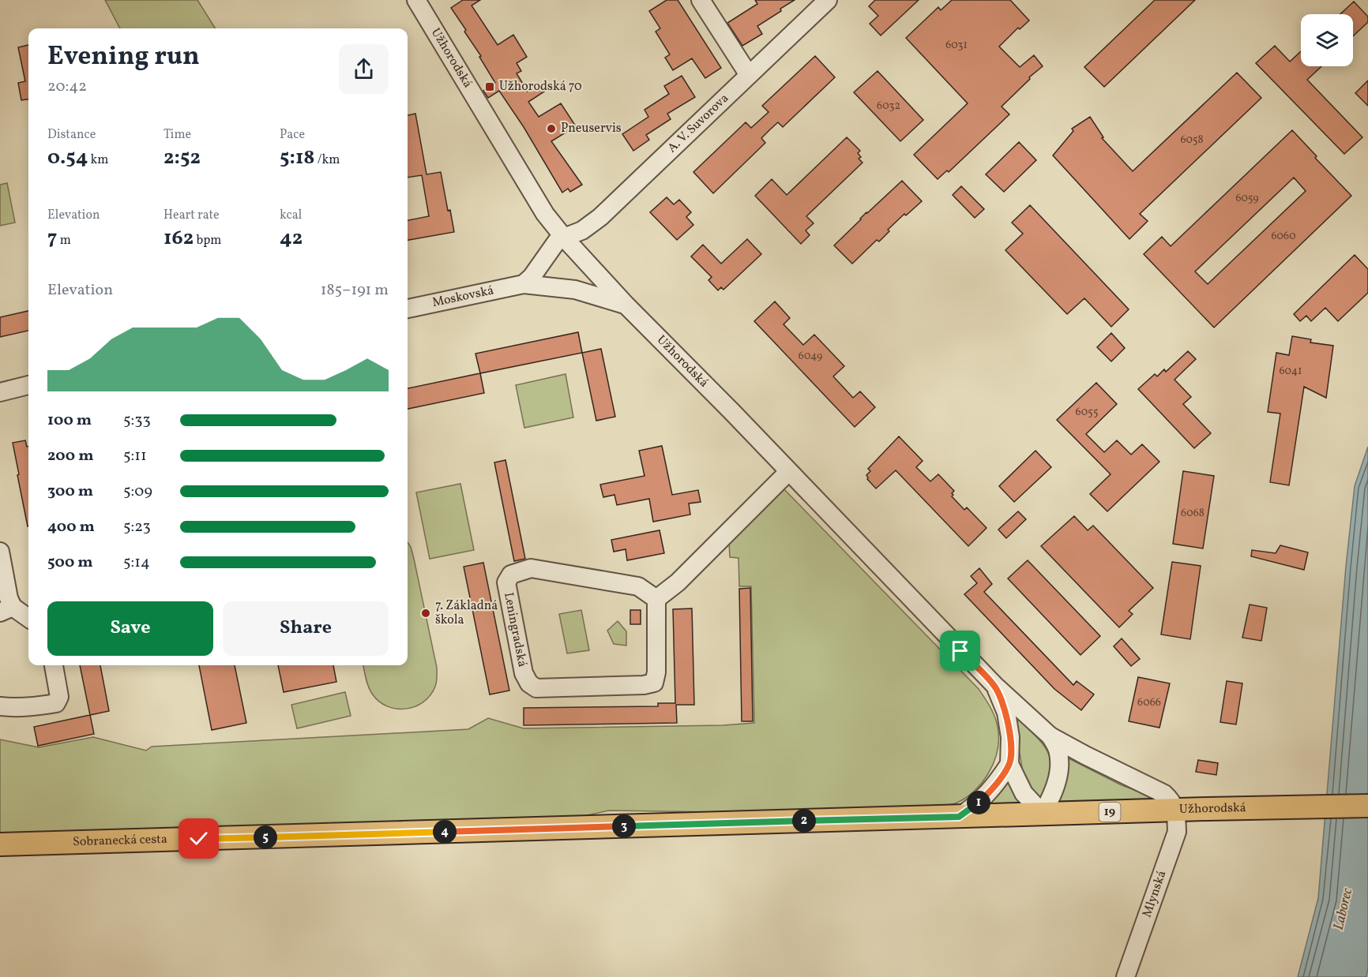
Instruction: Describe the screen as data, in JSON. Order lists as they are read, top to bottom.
{
  "streets": {
    "main road": ["Užhorodská", "19", "Sobranecká cesta"],
    "street": [
      "A. V. Suvorova",
      "Moskovská",
      "Leningradská",
      "Mlynská"
    ]
  },
  "crossings": [
    ["Užhorodská", "A. V. Suvorova"],
    ["Užhorodská", "Moskovská"],
    ["Užhorodská", "Sobranecká cesta"],
    ["Užhorodská", "Mlynská"],
    ["Sobranecká cesta", "Mlynská"]
  ],
  "water": ["Laborec"],
  "places": {
    "transit": ["Užhorodská 70"],
    "other": ["Pneuservis", "7. Základná škola"]
  },
  "house_numbers": [
    "6031",
    "6032",
    "6058",
    "6059",
    "6060",
    "6049",
    "6041",
    "6055",
    "6068",
    "6066"
  ],
  "page": {
    "heading": ["Evening run", "20:42"],
    "stats": [
      ["Distance", "0.54 km"],
      ["Time", "2:52"],
      ["Pace", "5:18 /km"],
      ["Elevation", "7 m"],
      ["Heart rate", "162 bpm"],
      ["kcal", "42"]
    ],
    "chart": ["Elevation", "185–191 m"],
    "list": [
      {
        "name": "100 m",
        "note": "5:33"
      },
      {
        "name": "200 m",
        "note": "5:11"
      },
      {
        "name": "300 m",
        "note": "5:09"
      },
      {
        "name": "400 m",
        "note": "5:23"
      },
      {
        "name": "500 m",
        "note": "5:14"
      }
    ],
    "buttons": ["Save", "Share"],
    "pins": [
      "1",
      "2",
      "3",
      "4",
      "5"
    ]
  }
}
